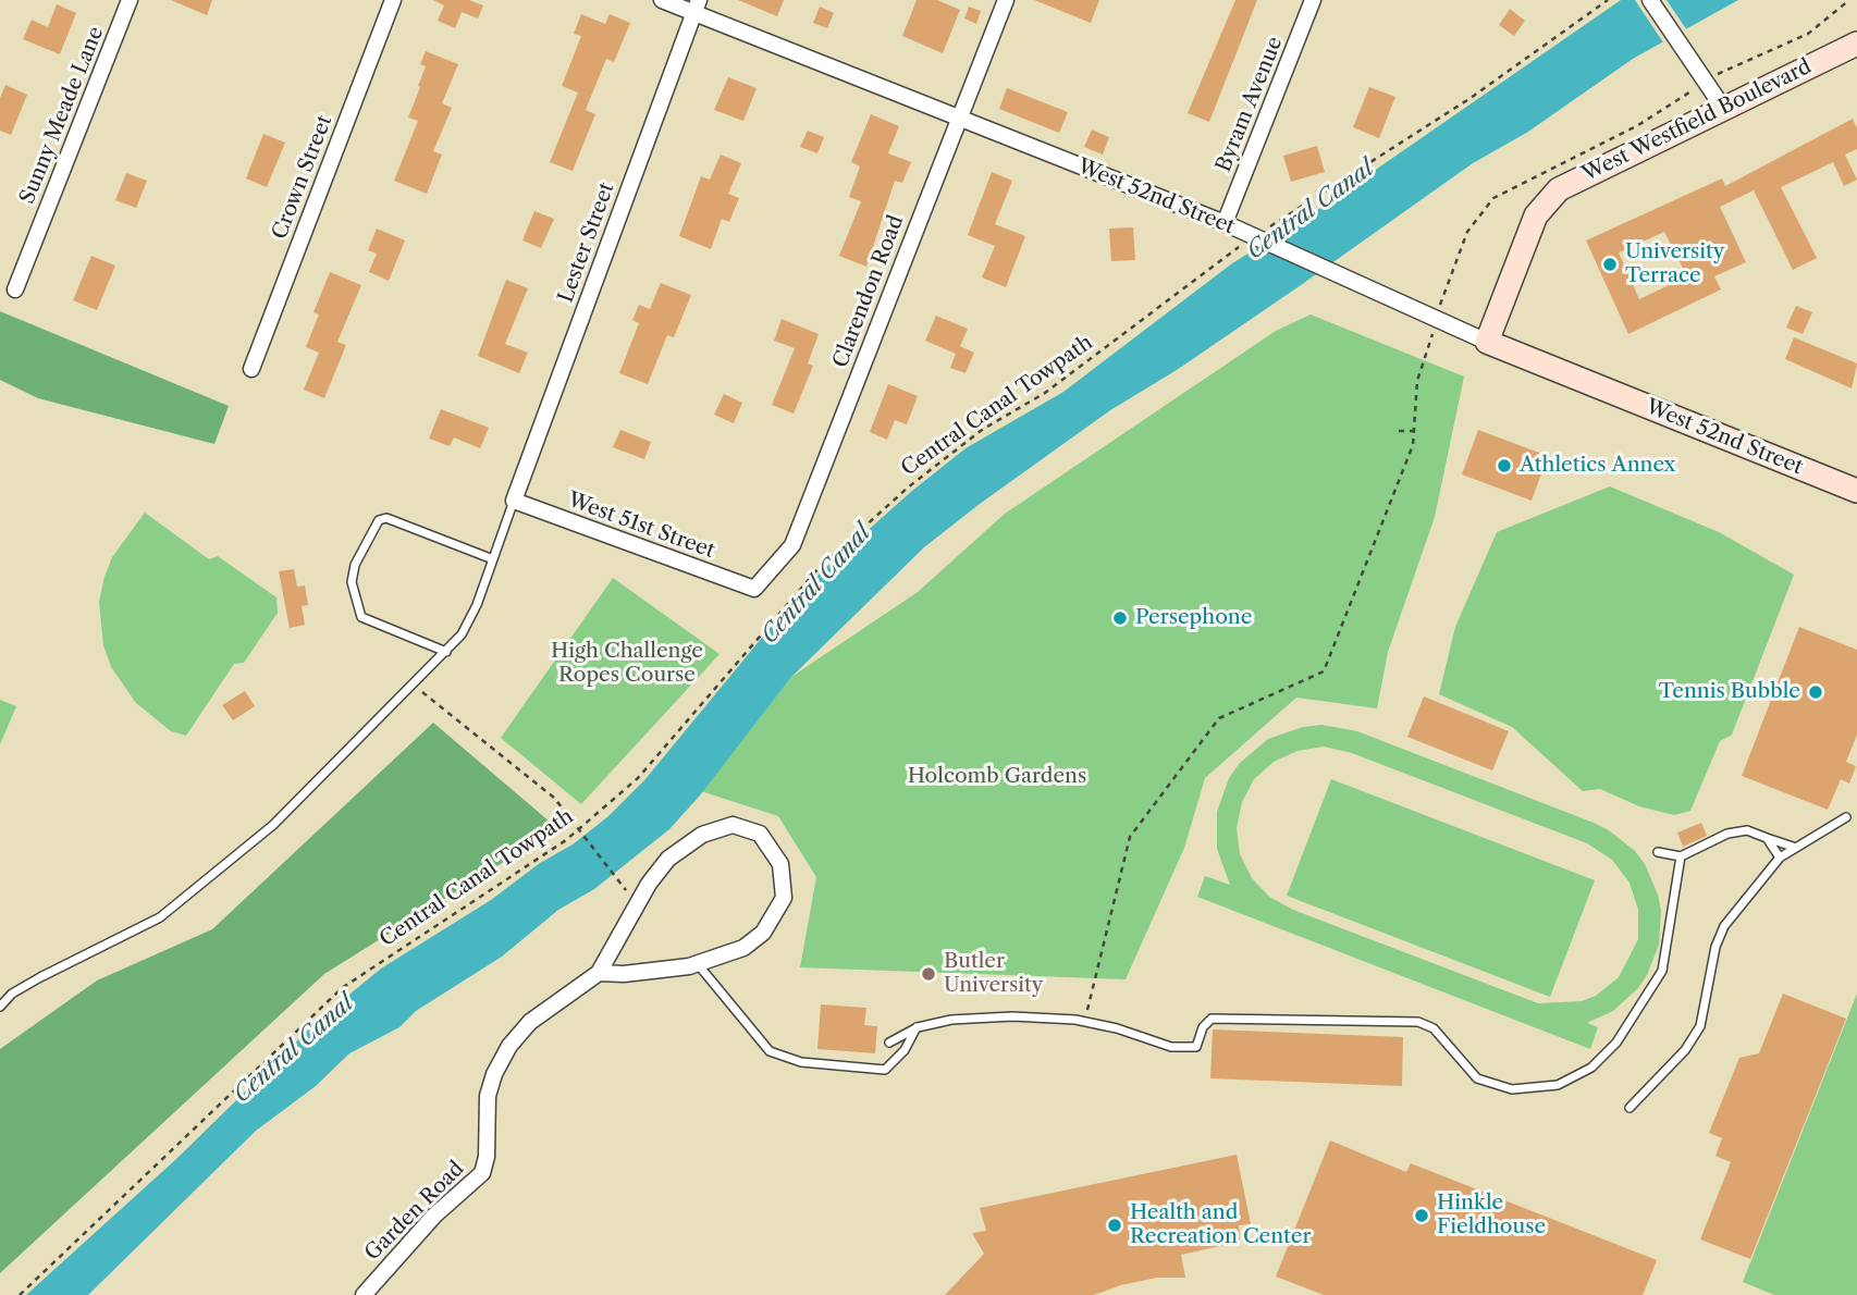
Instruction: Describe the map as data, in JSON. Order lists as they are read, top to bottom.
{
  "streets": {
    "street": [
      "Byram Avenue",
      "Sunny Meade Lane",
      "West Westfield Boulevard",
      "Crown Street",
      "West 52nd Street",
      "Lester Street",
      "Clarendon Road",
      "West 51st Street",
      "Garden Road"
    ],
    "path": ["Central Canal Towpath"]
  },
  "crossings": [
    ["Byram Avenue", "West 52nd Street"],
    ["West Westfield Boulevard", "West 52nd Street"],
    ["West 52nd Street", "Lester Street"],
    ["West 52nd Street", "Clarendon Road"],
    ["West 52nd Street", "Central Canal Towpath"],
    ["Lester Street", "West 51st Street"],
    ["Clarendon Road", "West 51st Street"]
  ],
  "water": ["Central Canal"],
  "parks": ["High Challenge Ropes Course", "Holcomb Gardens"],
  "places": [
    "University Terrace",
    "Athletics Annex",
    "Persephone",
    "Tennis Bubble",
    "Butler University",
    "Hinkle Fieldhouse",
    "Health and Recreation Center"
  ]
}
